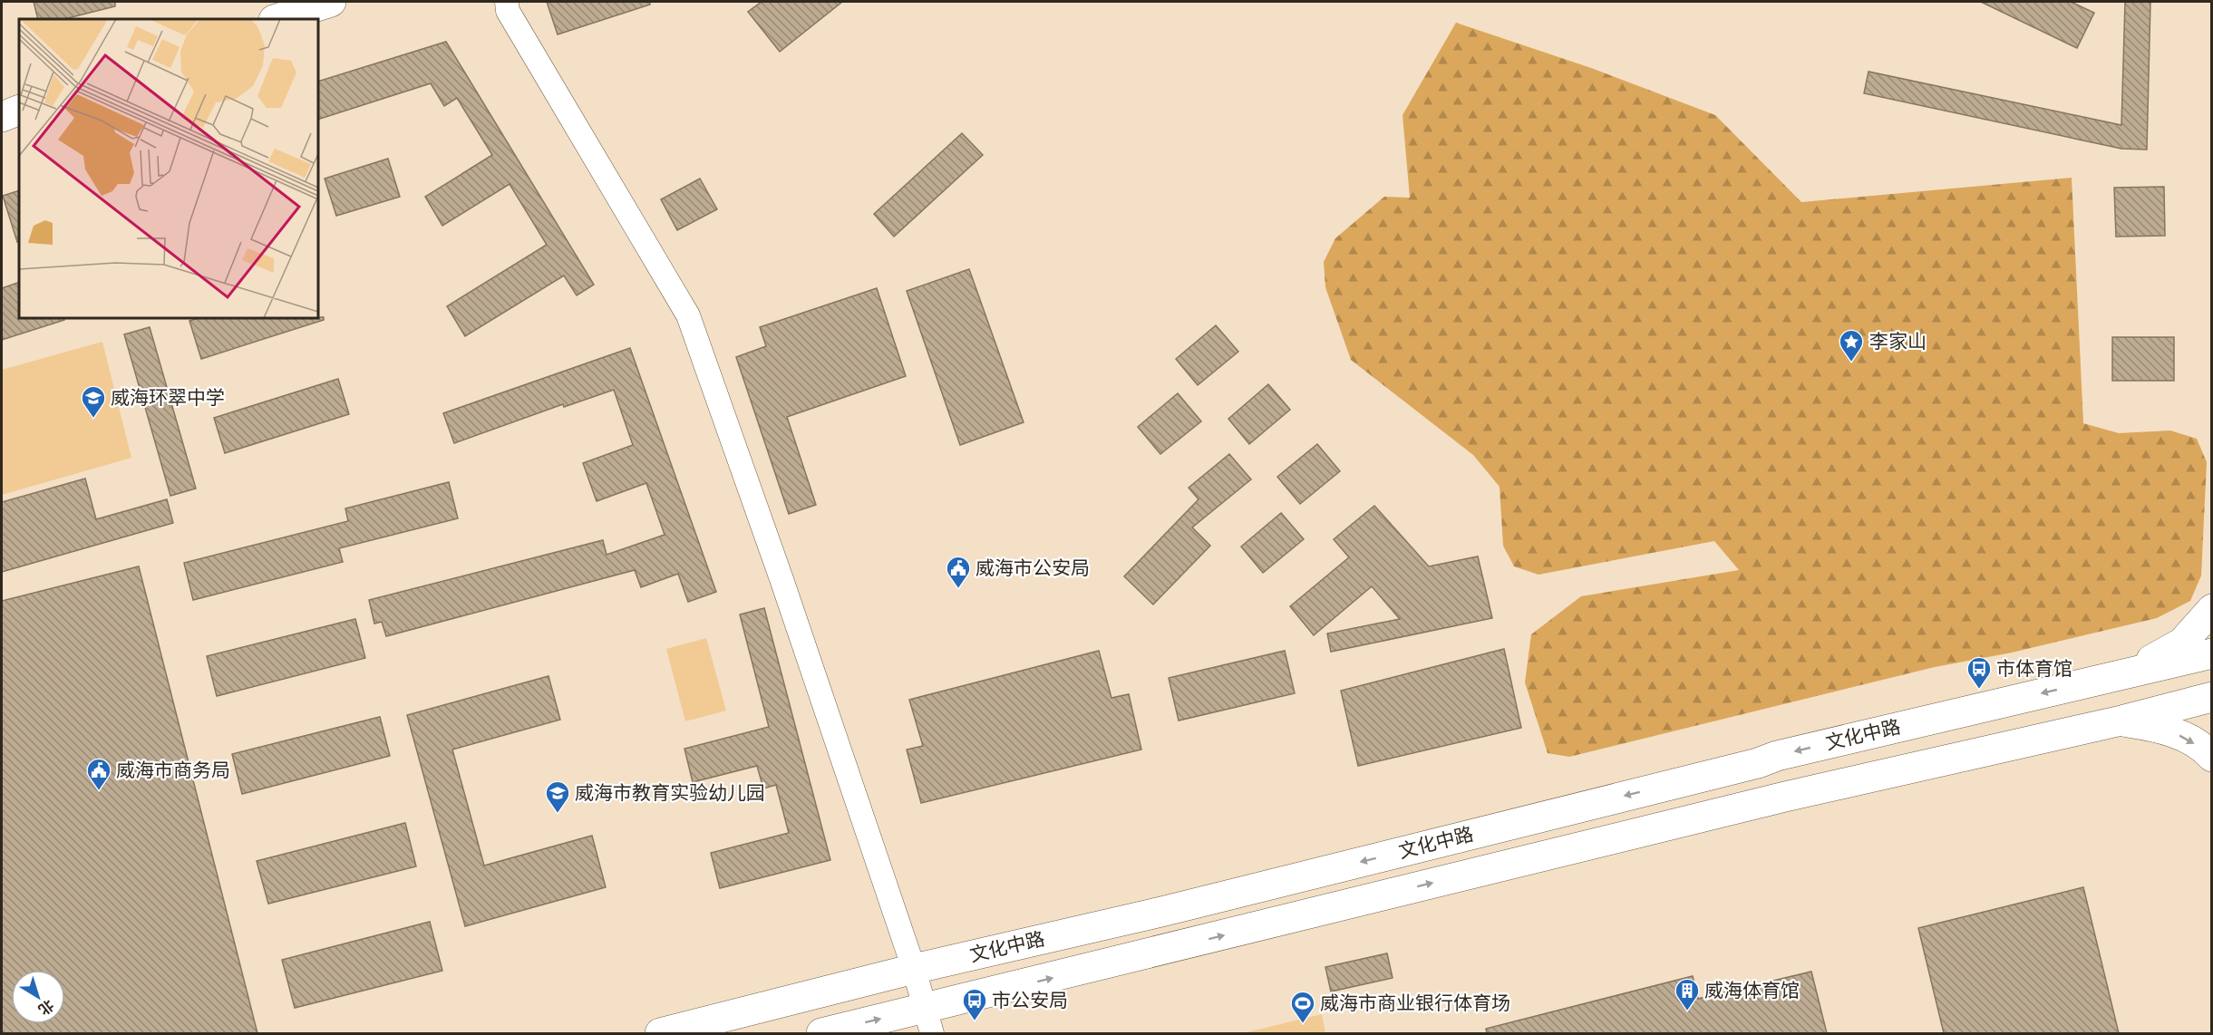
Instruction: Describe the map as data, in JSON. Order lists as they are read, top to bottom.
{
  "streets": {
    "main road": ["文化中路"]
  },
  "places": {
    "place": ["李家山"],
    "school or university": ["威海环翠中学", "威海市教育实验幼儿园"],
    "public building": ["威海市公安局", "威海市商务局"],
    "bus stop": ["市体育馆", "市公安局"],
    "building": ["威海体育馆"],
    "sports": ["威海市商业银行体育场"]
  },
  "north": "bottom right"
}
